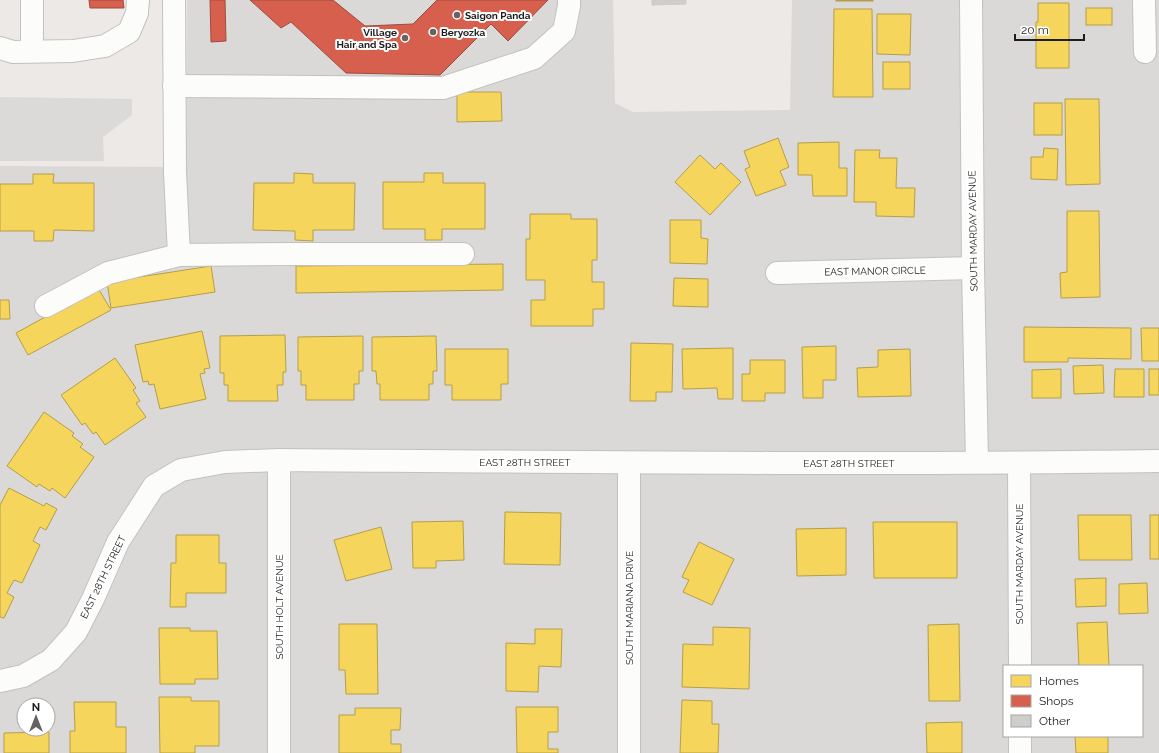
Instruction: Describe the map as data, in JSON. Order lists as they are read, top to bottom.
{
  "streets": {
    "street": [
      "SOUTH MARDAY AVENUE",
      "EAST MANOR CIRCLE",
      "EAST 28TH STREET",
      "SOUTH HOLT AVENUE",
      "SOUTH MARIANA DRIVE"
    ]
  },
  "crossings": [
    ["SOUTH MARDAY AVENUE", "EAST MANOR CIRCLE"],
    ["SOUTH MARDAY AVENUE", "EAST 28TH STREET"],
    ["EAST 28TH STREET", "SOUTH HOLT AVENUE"],
    ["EAST 28TH STREET", "SOUTH MARIANA DRIVE"]
  ],
  "places": ["Saigon Panda", "Beryozka", "Village Hair and Spa"],
  "legend": ["Homes", "Shops", "Other"],
  "scale_bar": "20 m",
  "north": "top"
}
